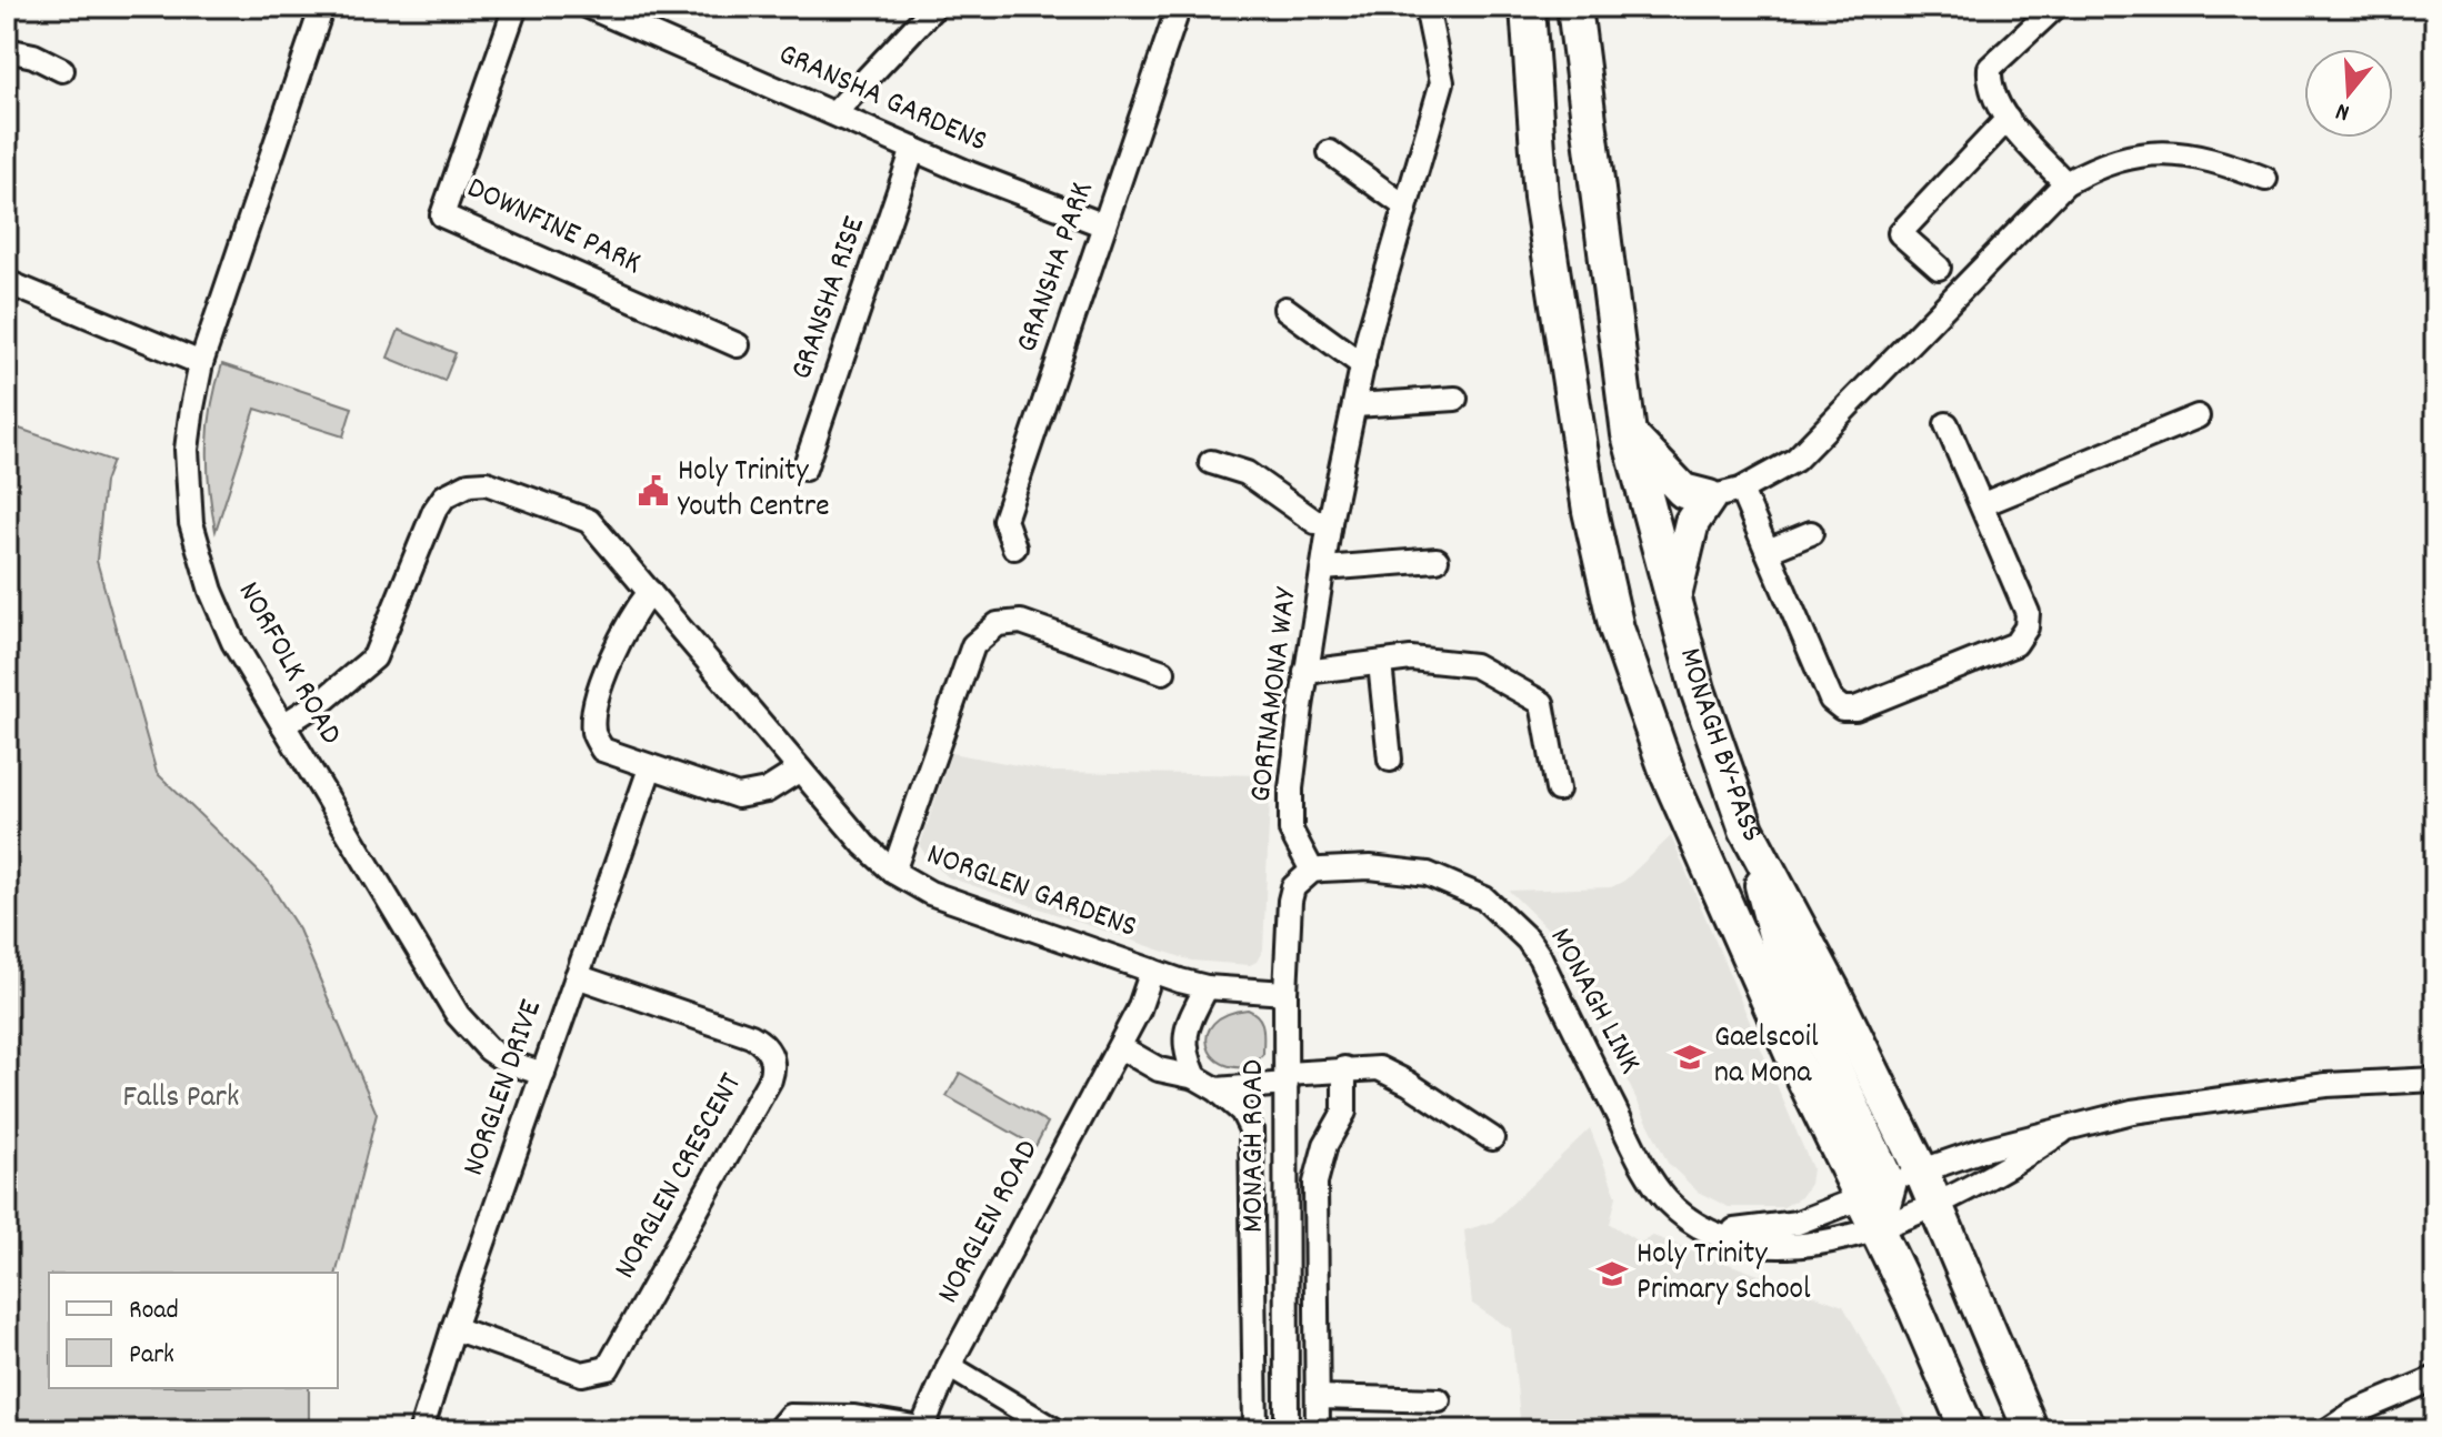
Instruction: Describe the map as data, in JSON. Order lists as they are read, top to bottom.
{
  "streets": {
    "highway": ["MONAGH BY-PASS"],
    "street": [
      "GRANSHA GARDENS",
      "DOWNFINE PARK",
      "GRANSHA PARK",
      "GRANSHA RISE",
      "NORFOLK ROAD",
      "GORTNAMONA WAY",
      "NORGLEN GARDENS",
      "MONAGH LINK",
      "NORGLEN DRIVE",
      "MONAGH ROAD",
      "NORGLEN CRESCENT",
      "NORGLEN ROAD"
    ]
  },
  "crossings": [
    ["GRANSHA GARDENS", "GRANSHA PARK"],
    ["GRANSHA GARDENS", "GRANSHA RISE"],
    ["NORFOLK ROAD", "NORGLEN GARDENS"],
    ["NORFOLK ROAD", "NORGLEN DRIVE"],
    ["GORTNAMONA WAY", "MONAGH LINK"],
    ["GORTNAMONA WAY", "MONAGH ROAD"],
    ["MONAGH BY-PASS", "MONAGH LINK"],
    ["NORGLEN GARDENS", "MONAGH ROAD"],
    ["NORGLEN GARDENS", "NORGLEN ROAD"],
    ["MONAGH LINK", "MONAGH ROAD"],
    ["NORGLEN DRIVE", "NORGLEN CRESCENT"]
  ],
  "parks": ["Falls Park"],
  "places": {
    "public building": ["Holy Trinity Youth Centre"],
    "school or university": ["Gaelscoil na Mona", "Holy Trinity Primary School"]
  },
  "legend": ["Road", "Park"],
  "north": "bottom"
}
